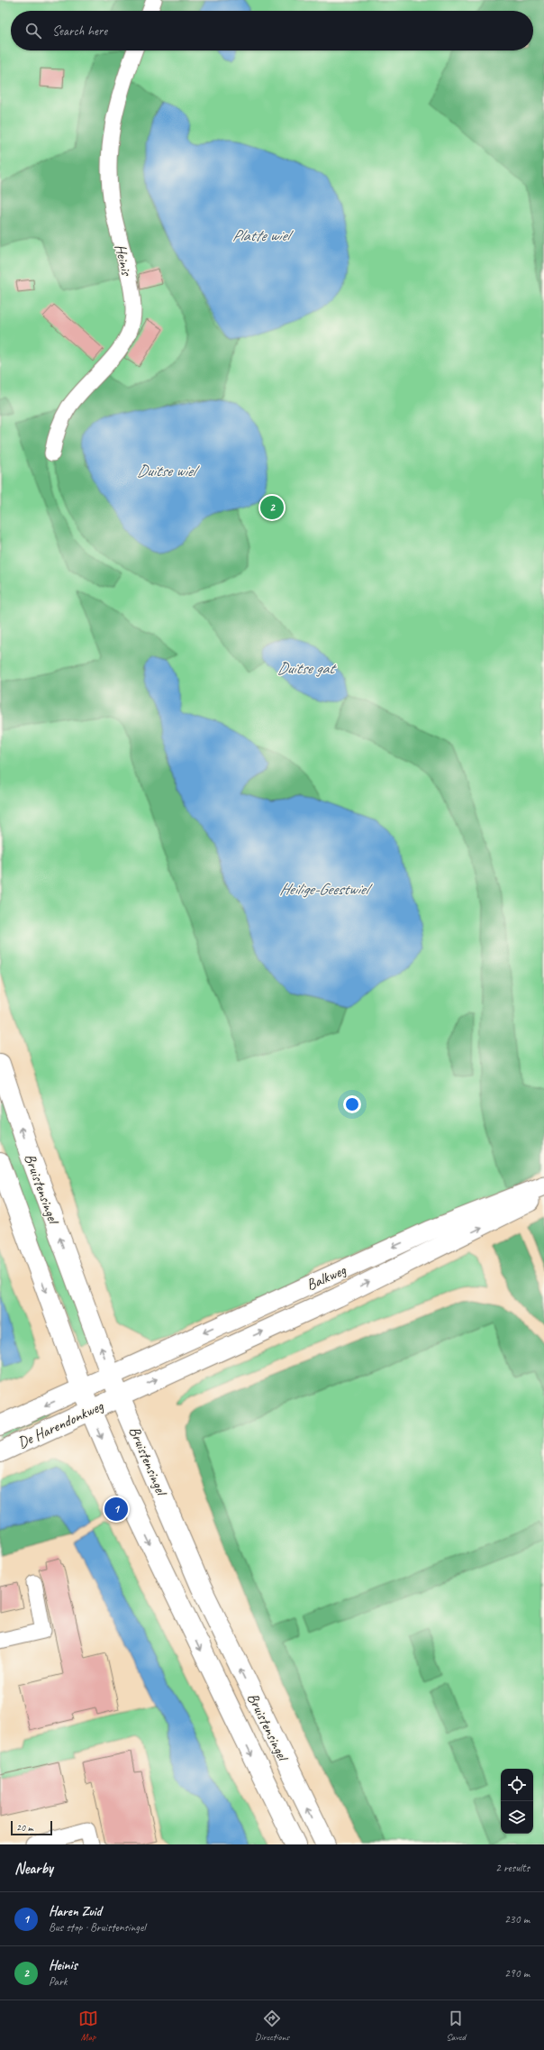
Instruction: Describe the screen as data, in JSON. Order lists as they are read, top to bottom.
{
  "streets": {
    "main road": ["Bruistensingel", "De Harendonkweg"],
    "street": ["Heinis", "Balkweg"]
  },
  "crossings": [
    ["Bruistensingel", "Balkweg"],
    ["Bruistensingel", "De Harendonkweg"],
    ["Balkweg", "De Harendonkweg"]
  ],
  "water": [
    "Platte wiel",
    "Duitse wiel",
    "Duitse gat",
    "Heilige-Geestwiel"
  ],
  "scale_bar": "20 m",
  "page": {
    "search": "Search here",
    "pins": ["2", "1"],
    "scale": "20 m",
    "heading": ["Nearby", "2 results"],
    "list": [
      {
        "mark": "1",
        "name": "Haren Zuid",
        "note": "Bus stop · Bruistensingel",
        "value": "230 m"
      },
      {
        "mark": "2",
        "name": "Heinis",
        "note": "Park",
        "value": "290 m"
      }
    ],
    "nav": ["Map", "Directions", "Saved"]
  }
}
